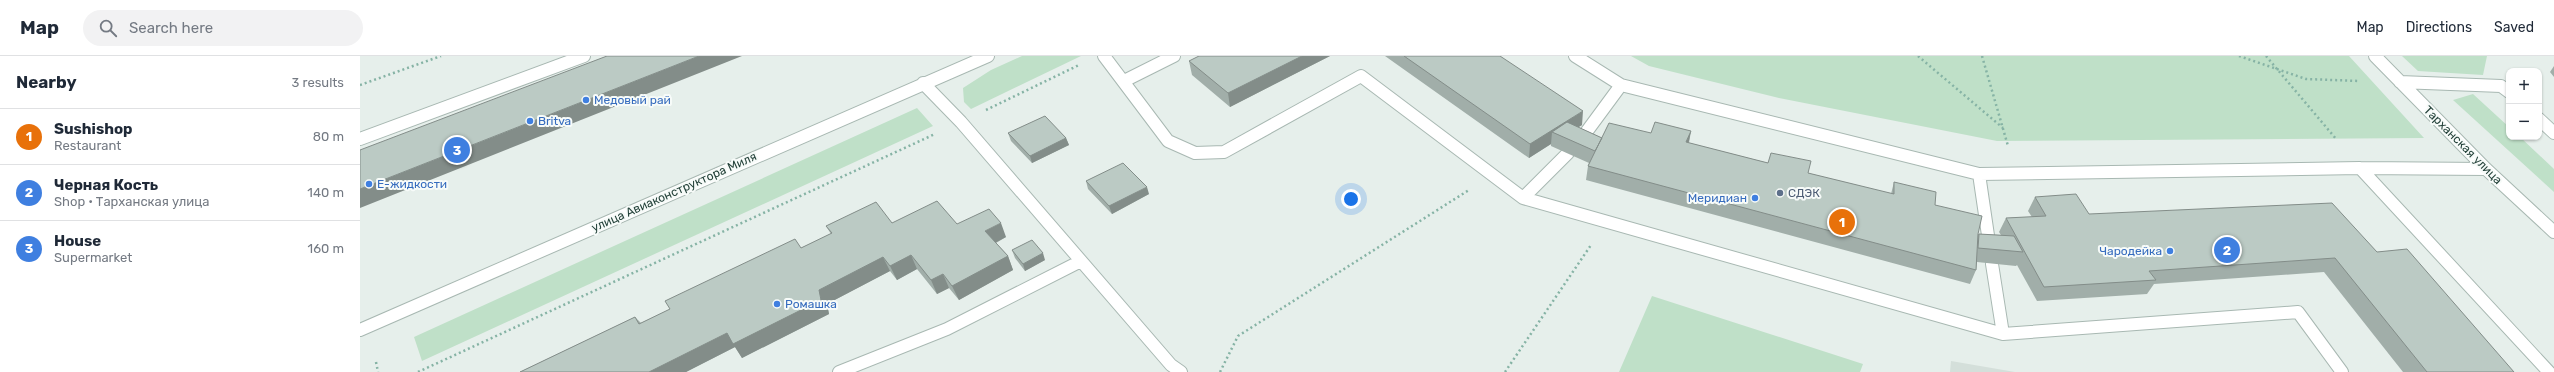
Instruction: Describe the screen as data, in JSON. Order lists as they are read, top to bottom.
{
  "streets": {
    "street": ["Тарханская улица", "улица Авиаконструктора Миля"]
  },
  "places": [
    "Медовый рай",
    "Britva",
    "Е-жидкости",
    "СДЭК",
    "Меридиан",
    "Чародейка",
    "Ромашка"
  ],
  "page": {
    "header": "Map",
    "search": "Search here",
    "nav": ["Map", "Directions", "Saved"],
    "heading": ["Nearby", "3 results"],
    "map_buttons": ["+", "−"],
    "list": [
      {
        "mark": "1",
        "name": "Sushishop",
        "note": "Restaurant",
        "value": "80 m"
      },
      {
        "mark": "2",
        "name": "Черная Кость",
        "note": "Shop · Тарханская улица",
        "value": "140 m"
      },
      {
        "mark": "3",
        "name": "House",
        "note": "Supermarket",
        "value": "160 m"
      }
    ],
    "pins": ["3", "1", "2"]
  }
}
